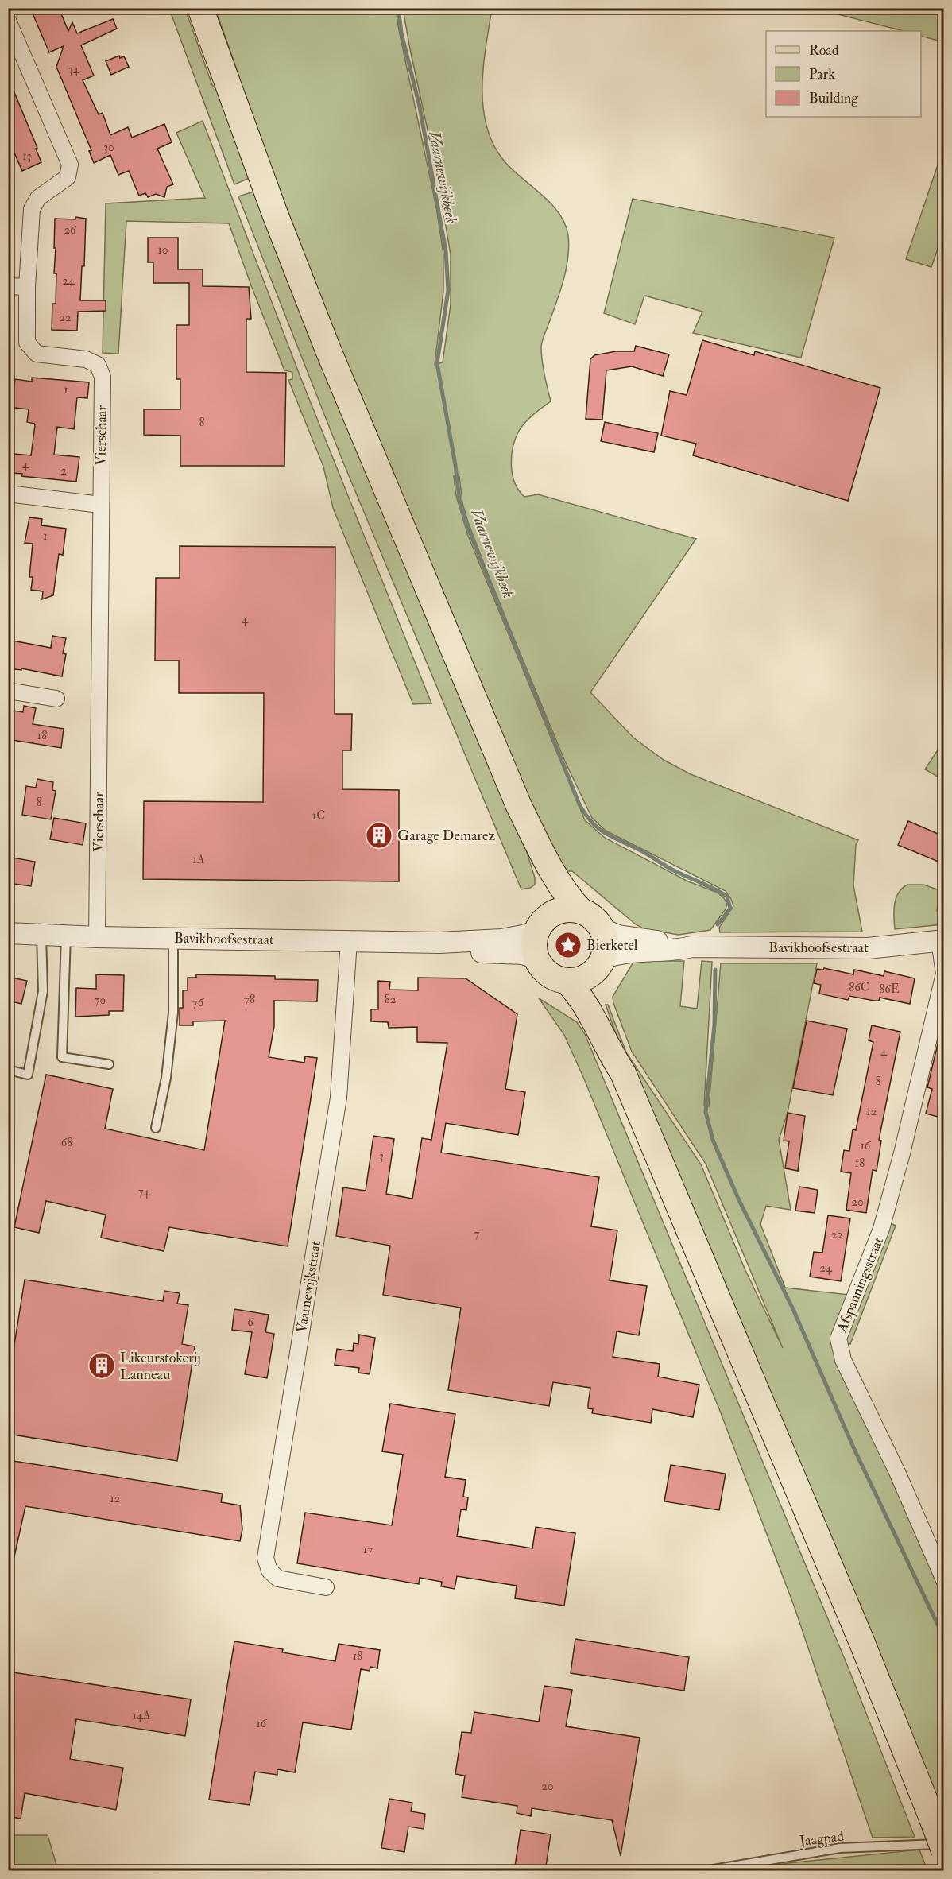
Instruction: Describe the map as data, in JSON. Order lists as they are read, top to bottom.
{
  "streets": {
    "street": [
      "Vierschaar",
      "Bavikhoofsestraat",
      "Afspanningsstraat",
      "Vaarnewijkstraat"
    ],
    "lane": ["Jaagpad"]
  },
  "crossings": [
    ["Vierschaar", "Bavikhoofsestraat"],
    ["Bavikhoofsestraat", "Afspanningsstraat"],
    ["Bavikhoofsestraat", "Vaarnewijkstraat"]
  ],
  "water": ["Vaarnewijkbeek"],
  "places": {
    "building": ["Garage Demarez", "Likeurstokerij Lanneau"],
    "place": ["Bierketel"]
  },
  "house_numbers": [
    "34",
    "30",
    "13",
    "26",
    "10",
    "24",
    "22",
    "1",
    "8",
    "4",
    "2",
    "1",
    "4",
    "18",
    "8",
    "1C",
    "1A",
    "86C",
    "86E",
    "78",
    "82",
    "70",
    "76",
    "4",
    "8",
    "12",
    "68",
    "16",
    "3",
    "18",
    "74",
    "20",
    "7",
    "22",
    "24",
    "6",
    "12",
    "17",
    "18",
    "14A",
    "16",
    "20"
  ],
  "legend": ["Road", "Park", "Building"]
}
